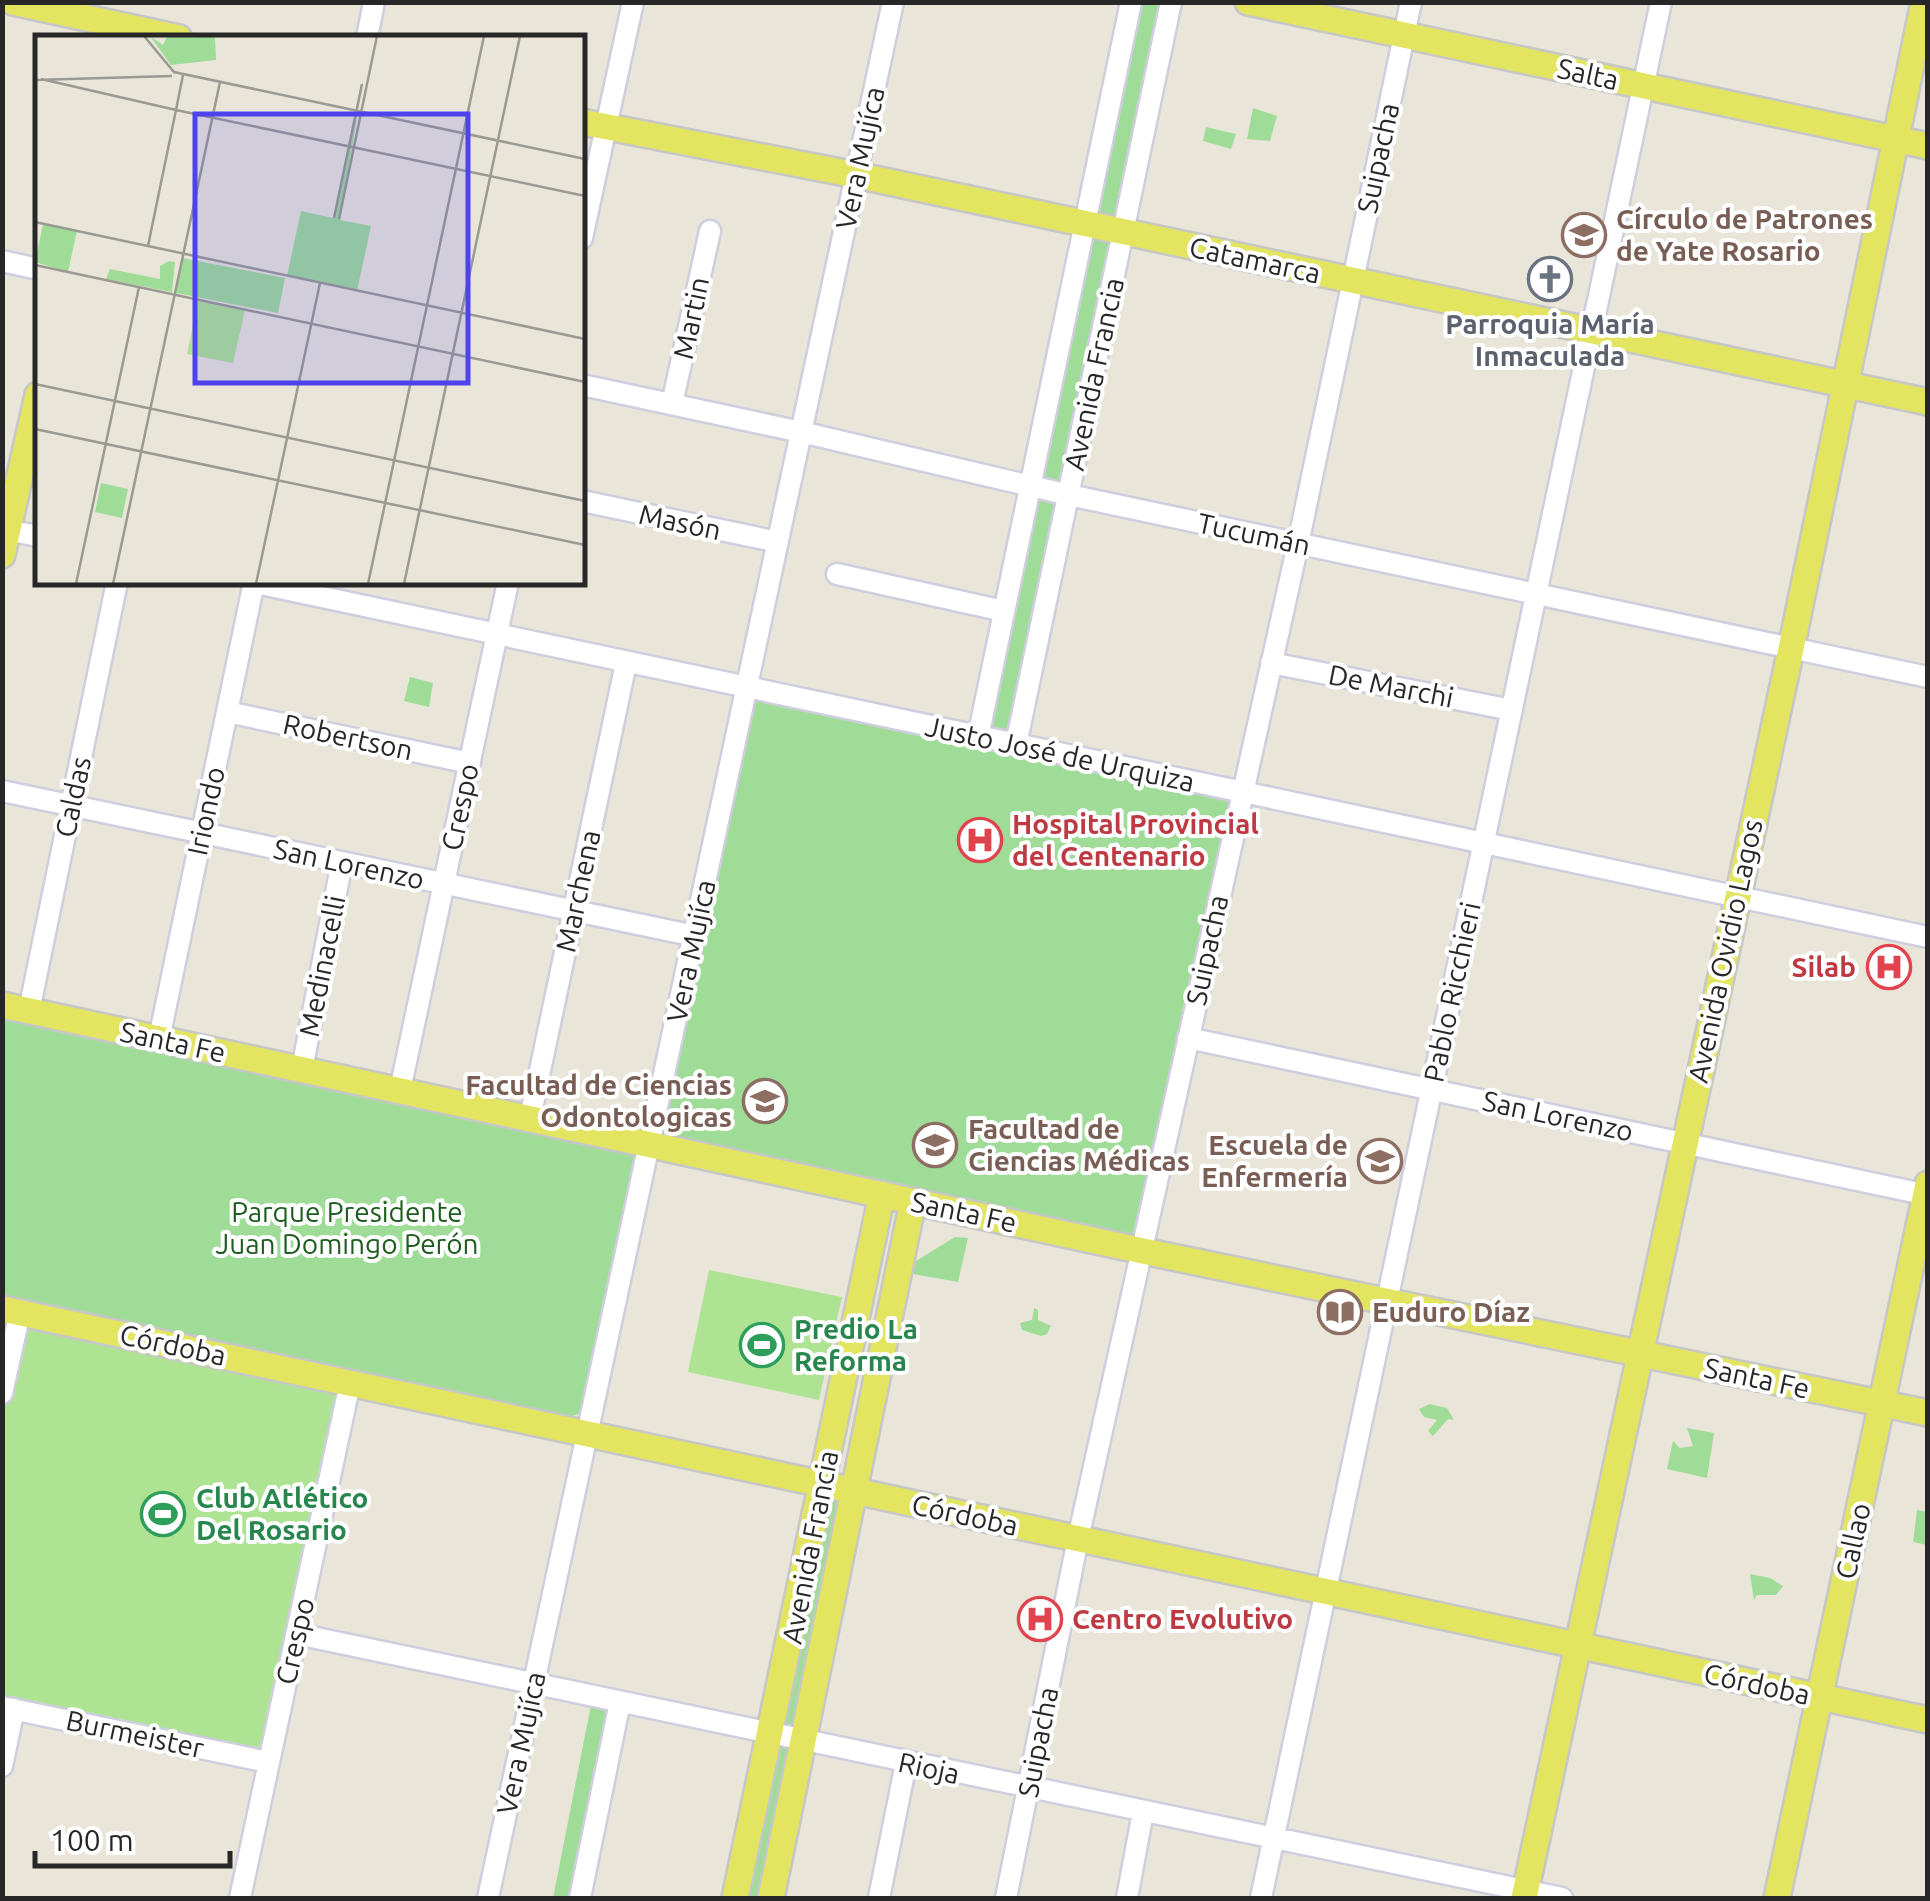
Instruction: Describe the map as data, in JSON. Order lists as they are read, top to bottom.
{
  "streets": {
    "main road": [
      "Salta",
      "Catamarca",
      "Avenida Francia",
      "Avenida Ovidio Lagos",
      "Santa Fe",
      "Córdoba",
      "Callao"
    ],
    "street": [
      "Vera Mujíca",
      "Suipacha",
      "Martin",
      "Masón",
      "Tucumán",
      "De Marchi",
      "Robertson",
      "Justo José de Urquiza",
      "Caldas",
      "Crespo",
      "Iriondo",
      "San Lorenzo",
      "Marchena",
      "Medinacelli",
      "Pablo Ricchieri",
      "Burmeister",
      "Rioja"
    ]
  },
  "crossings": [
    ["Salta", "Suipacha"],
    ["Salta", "Avenida Ovidio Lagos"],
    ["Salta", "Pablo Ricchieri"],
    ["Vera Mujíca", "Catamarca"],
    ["Vera Mujíca", "Masón"],
    ["Vera Mujíca", "Tucumán"],
    ["Vera Mujíca", "Justo José de Urquiza"],
    ["Vera Mujíca", "San Lorenzo"],
    ["Vera Mujíca", "Santa Fe"],
    ["Vera Mujíca", "Córdoba"],
    ["Vera Mujíca", "Rioja"],
    ["Suipacha", "Catamarca"],
    ["Suipacha", "Tucumán"],
    ["Suipacha", "De Marchi"],
    ["Suipacha", "Justo José de Urquiza"],
    ["Suipacha", "San Lorenzo"],
    ["Suipacha", "Santa Fe"],
    ["Suipacha", "Córdoba"],
    ["Suipacha", "Rioja"],
    ["Catamarca", "Avenida Francia"],
    ["Catamarca", "Avenida Ovidio Lagos"],
    ["Catamarca", "Pablo Ricchieri"],
    ["Martin", "Tucumán"],
    ["Avenida Francia", "Tucumán"],
    ["Avenida Francia", "Justo José de Urquiza"],
    ["Avenida Francia", "Santa Fe"],
    ["Avenida Francia", "Córdoba"],
    ["Avenida Francia", "Rioja"],
    ["Tucumán", "Avenida Ovidio Lagos"],
    ["Tucumán", "Pablo Ricchieri"],
    ["De Marchi", "Pablo Ricchieri"],
    ["Robertson", "Crespo"],
    ["Robertson", "Iriondo"],
    ["Justo José de Urquiza", "Crespo"],
    ["Justo José de Urquiza", "Marchena"],
    ["Justo José de Urquiza", "Avenida Ovidio Lagos"],
    ["Justo José de Urquiza", "Pablo Ricchieri"],
    ["Caldas", "San Lorenzo"],
    ["Caldas", "Santa Fe"],
    ["Crespo", "San Lorenzo"],
    ["Crespo", "Santa Fe"],
    ["Crespo", "Córdoba"],
    ["Crespo", "Burmeister"],
    ["Crespo", "Rioja"],
    ["Iriondo", "San Lorenzo"],
    ["Iriondo", "Santa Fe"],
    ["San Lorenzo", "Marchena"],
    ["San Lorenzo", "Avenida Ovidio Lagos"],
    ["San Lorenzo", "Medinacelli"],
    ["San Lorenzo", "Pablo Ricchieri"],
    ["San Lorenzo", "Callao"],
    ["Marchena", "Santa Fe"],
    ["Avenida Ovidio Lagos", "Santa Fe"],
    ["Avenida Ovidio Lagos", "Córdoba"],
    ["Avenida Ovidio Lagos", "Rioja"],
    ["Medinacelli", "Santa Fe"],
    ["Pablo Ricchieri", "Santa Fe"],
    ["Pablo Ricchieri", "Córdoba"],
    ["Pablo Ricchieri", "Rioja"],
    ["Santa Fe", "Callao"],
    ["Córdoba", "Callao"]
  ],
  "parks": ["Parque Presidente Juan Domingo Perón"],
  "places": {
    "school or university": [
      "Círculo de Patrones de Yate Rosario",
      "Facultad de Ciencias Odontologicas",
      "Facultad de Ciencias Médicas",
      "Escuela de Enfermería"
    ],
    "church": ["Parroquia María Inmaculada"],
    "hospital": ["Hospital Provincial del Centenario", "Silab", "Centro Evolutivo"],
    "library": ["Euduro Díaz"],
    "sports": ["Predio La Reforma", "Club Atlético Del Rosario"]
  },
  "scale_bar": "100 m"
}
